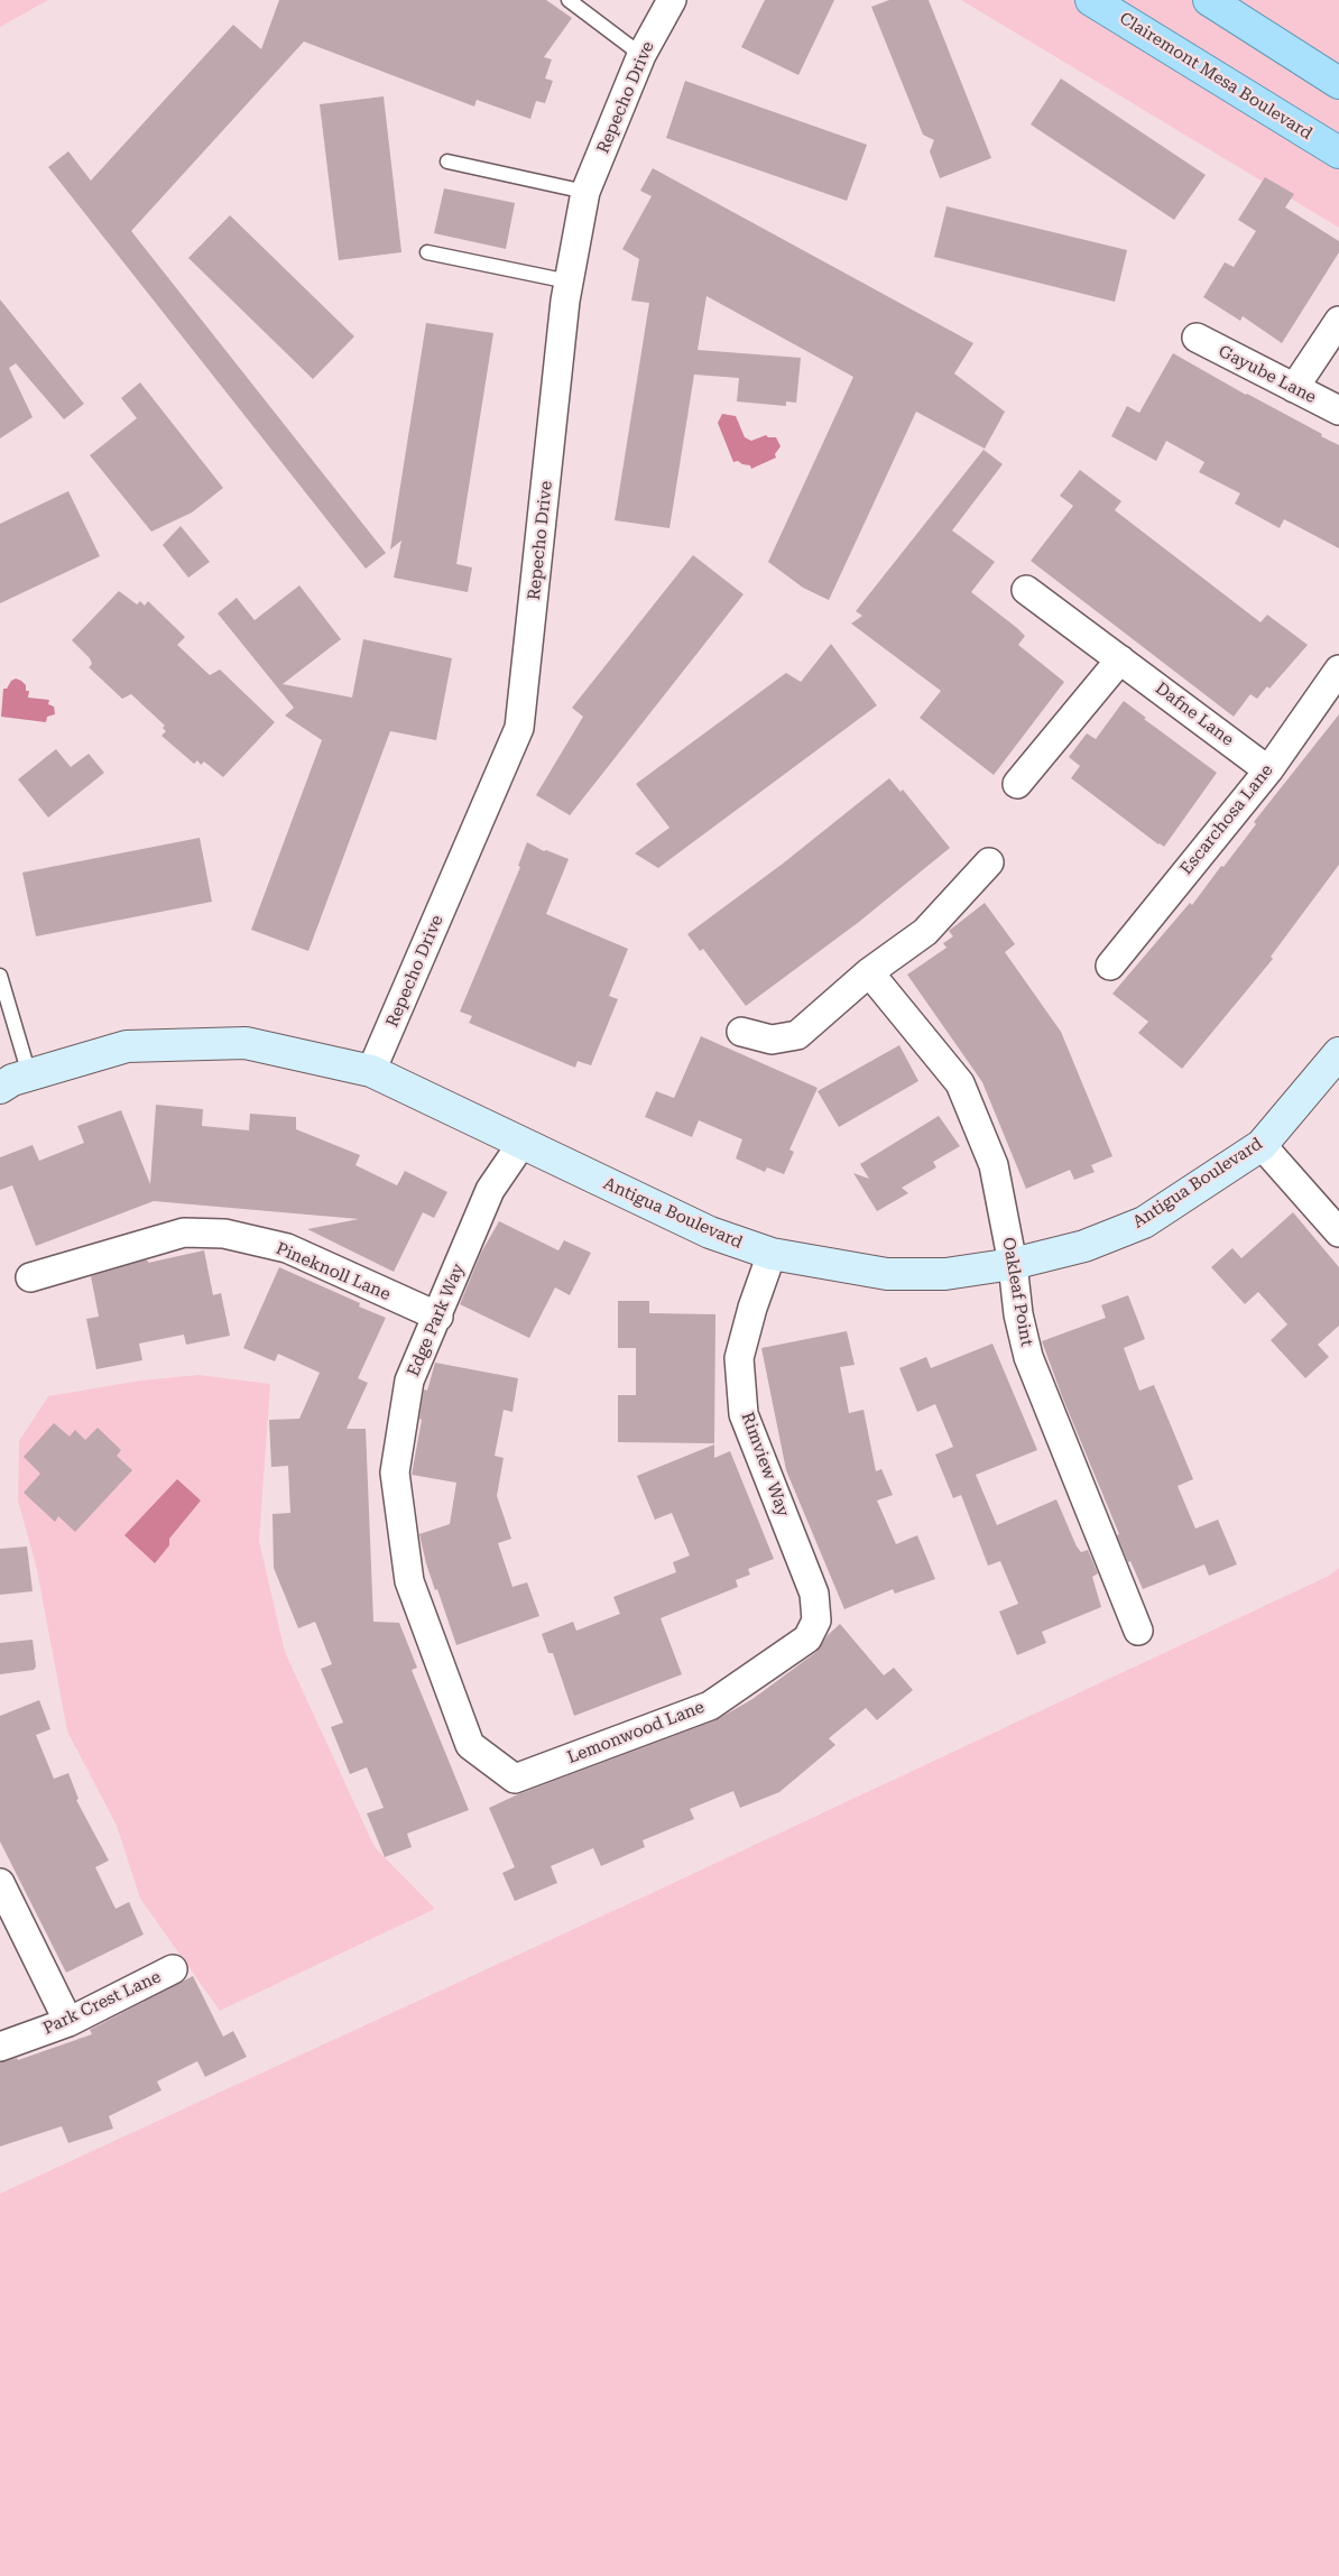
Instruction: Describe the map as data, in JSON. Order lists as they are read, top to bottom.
{
  "streets": {
    "main road": ["Clairemont Mesa Boulevard"],
    "street": [
      "Repecho Drive",
      "Gayube Lane",
      "Dafne Lane",
      "Escarchosa Lane",
      "Antigua Boulevard",
      "Pineknoll Lane",
      "Oakleaf Point",
      "Edge Park Way",
      "Rimview Way",
      "Lemonwood Lane",
      "Park Crest Lane"
    ]
  },
  "crossings": [
    ["Repecho Drive", "Antigua Boulevard"],
    ["Dafne Lane", "Escarchosa Lane"],
    ["Antigua Boulevard", "Oakleaf Point"],
    ["Antigua Boulevard", "Edge Park Way"],
    ["Antigua Boulevard", "Rimview Way"],
    ["Pineknoll Lane", "Edge Park Way"],
    ["Edge Park Way", "Lemonwood Lane"],
    ["Rimview Way", "Lemonwood Lane"]
  ]
}
